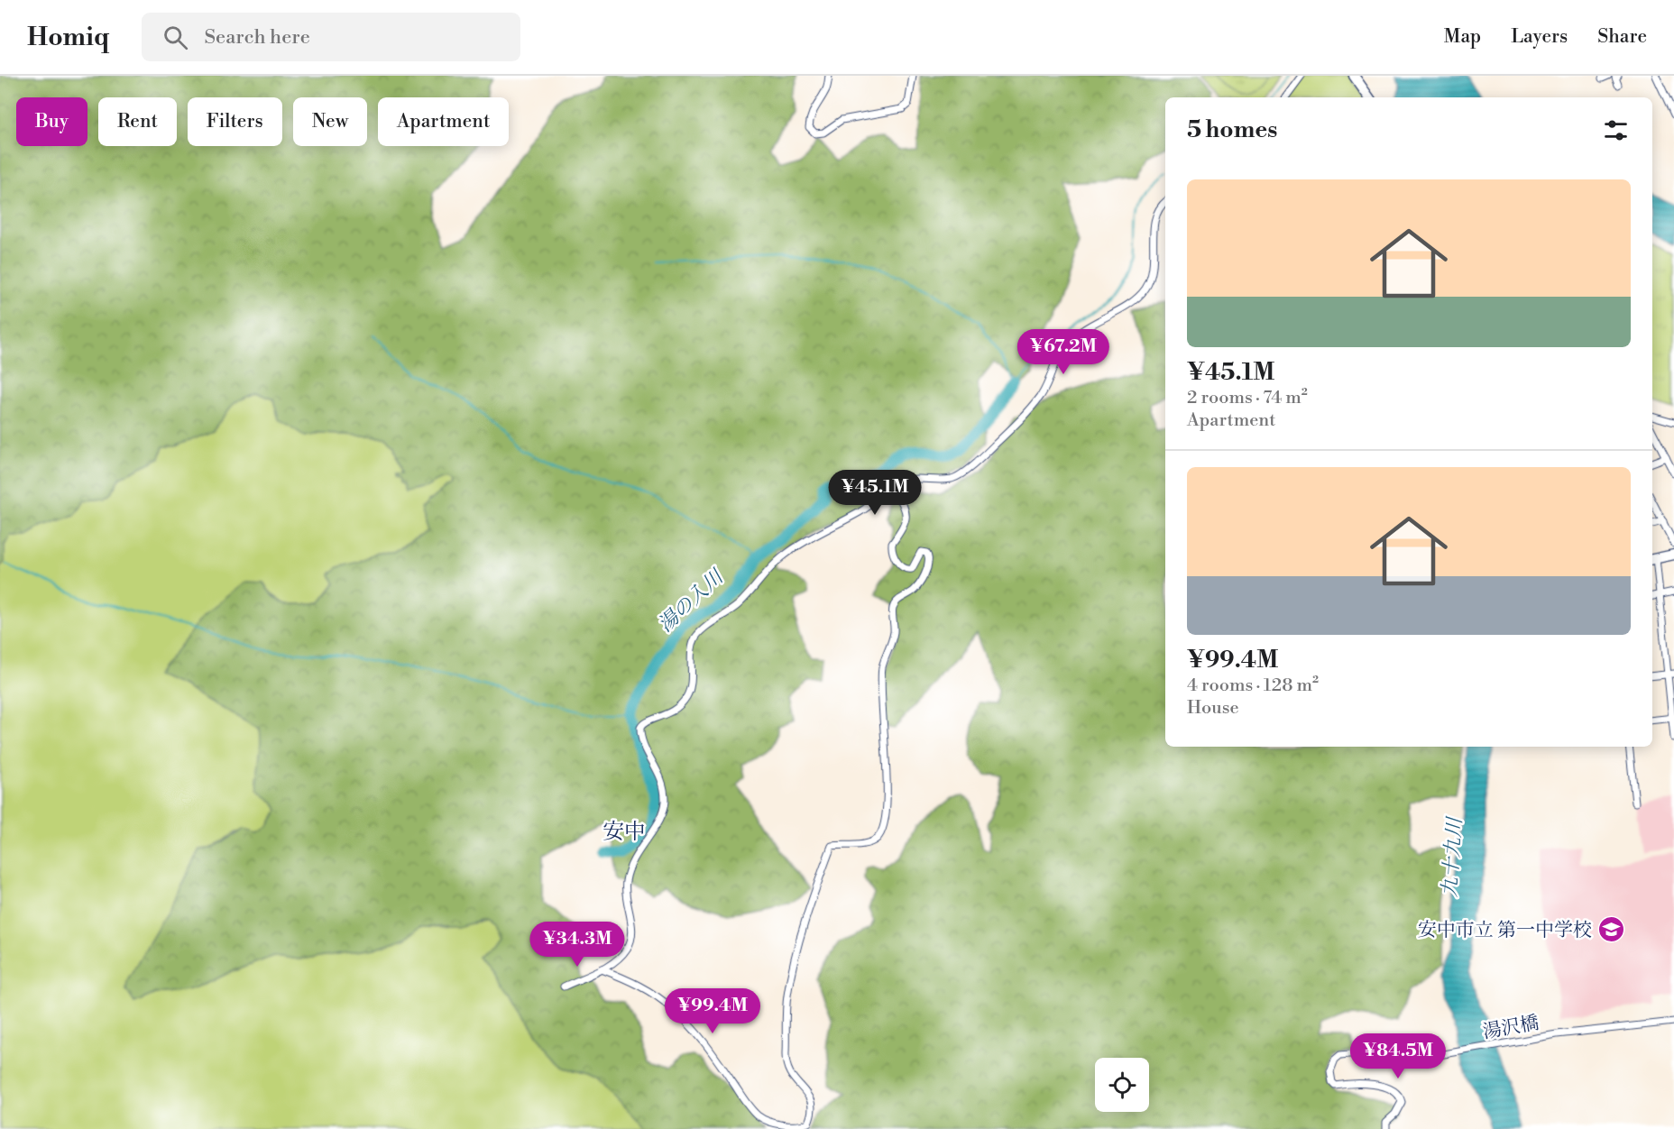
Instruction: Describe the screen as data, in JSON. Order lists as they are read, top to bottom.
{
  "streets": {
    "street": ["湯沢橋"]
  },
  "districts": ["安中"],
  "water": ["湯の入川", "九十九川"],
  "places": {
    "school or university": ["安中市立 第一中学校"]
  },
  "page": {
    "header": "Homiq",
    "search": "Search here",
    "nav": ["Map", "Layers", "Share"],
    "chip": [
      "Buy",
      "Rent",
      "Filters",
      "New",
      "Apartment"
    ],
    "heading": "5 homes",
    "list": [
      {
        "name": "¥45.1M",
        "note": "2 rooms · 74 m² · Apartment"
      },
      {
        "name": "¥99.4M",
        "note": "4 rooms · 128 m² · House"
      }
    ],
    "price": [
      "¥67.2M",
      "¥45.1M",
      "¥34.3M",
      "¥99.4M",
      "¥84.5M"
    ]
  }
}
